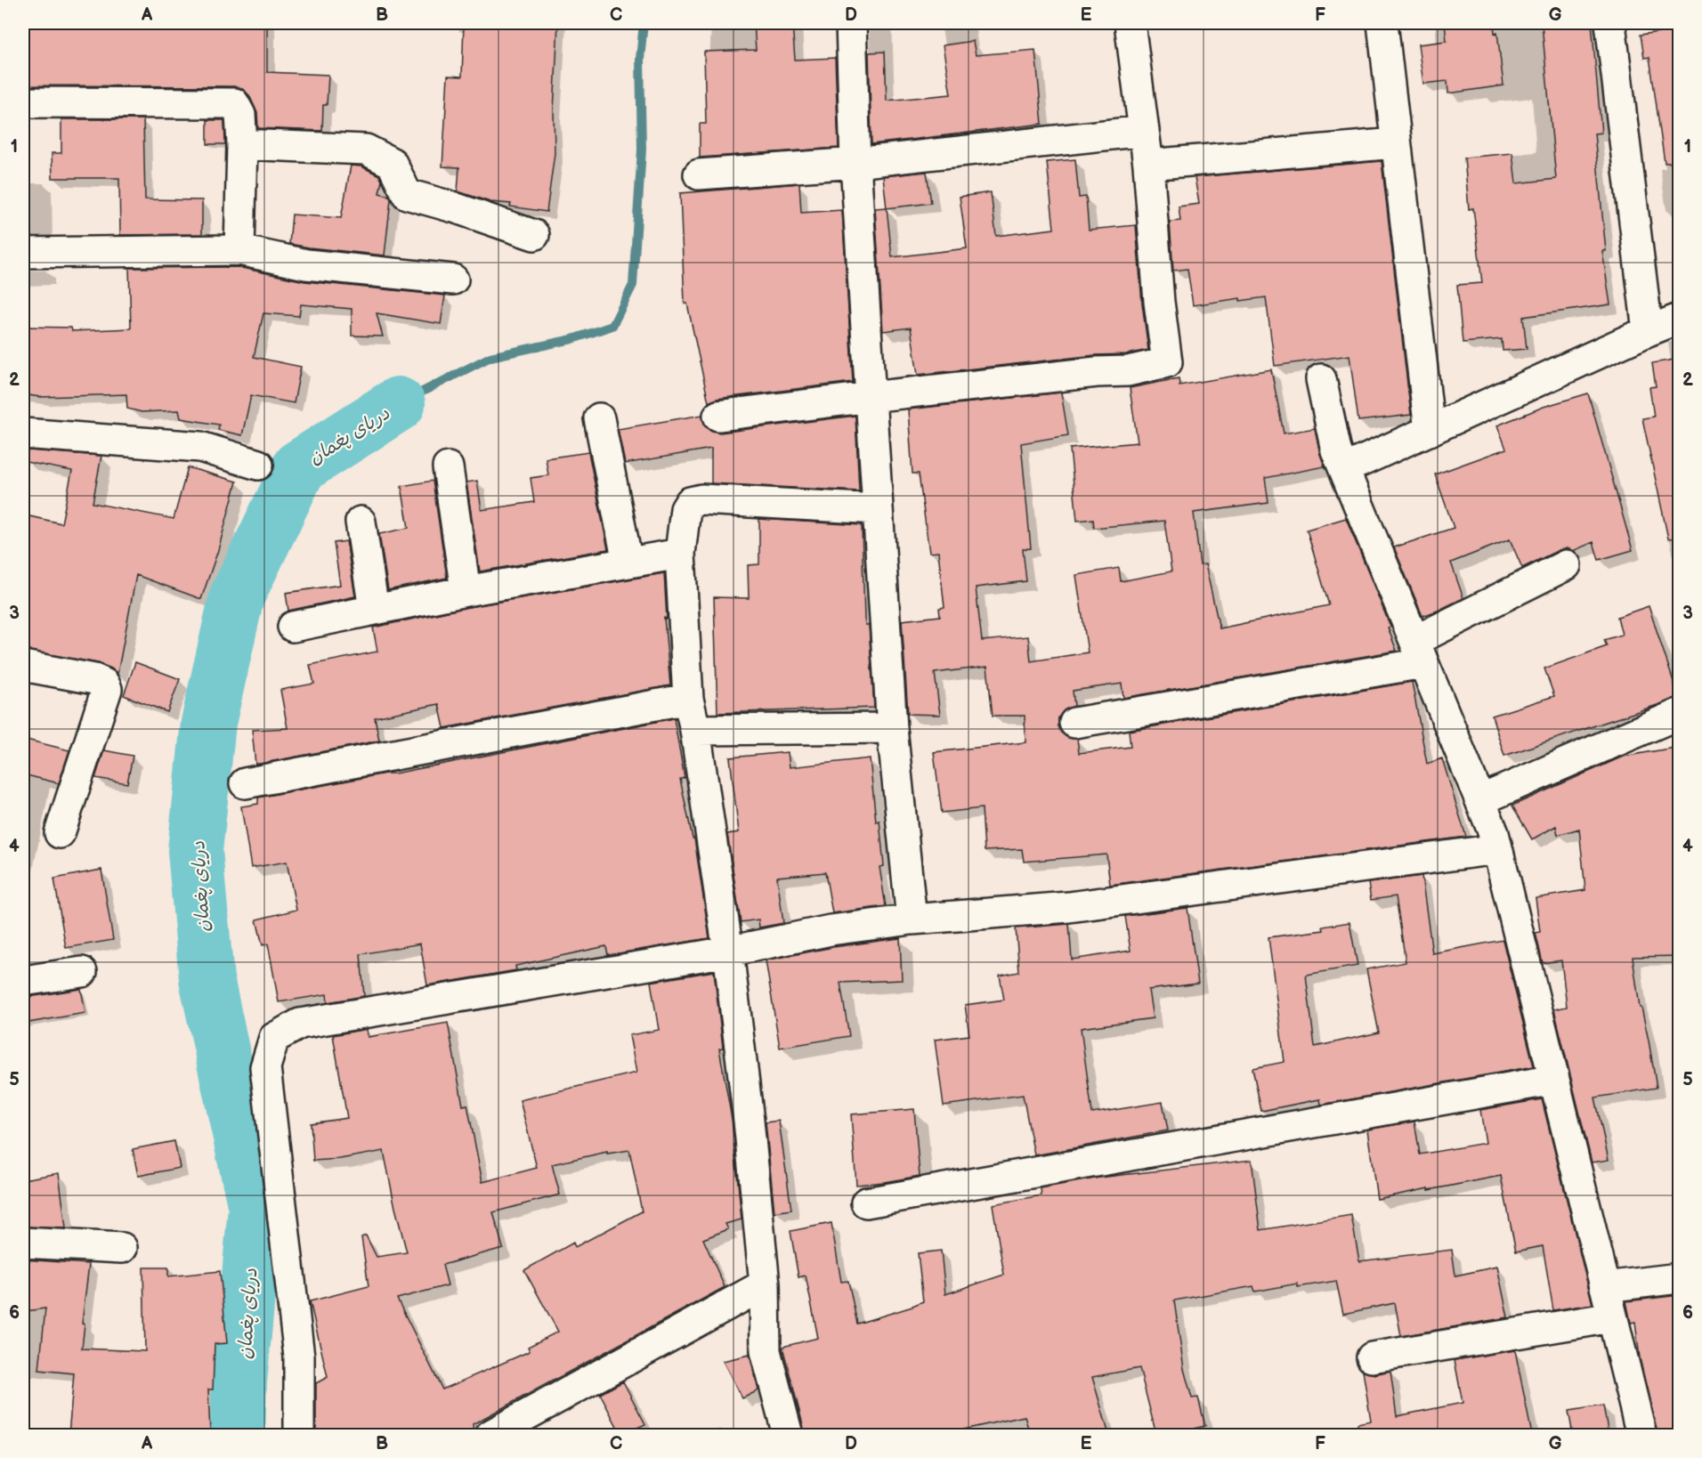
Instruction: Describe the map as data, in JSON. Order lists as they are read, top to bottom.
{
  "water": ["دریای پغمان"],
  "grid": {
    "columns": [
      "A",
      "B",
      "C",
      "D",
      "E",
      "F",
      "G"
    ],
    "rows": [
      "1",
      "2",
      "3",
      "4",
      "5",
      "6"
    ]
  }
}
